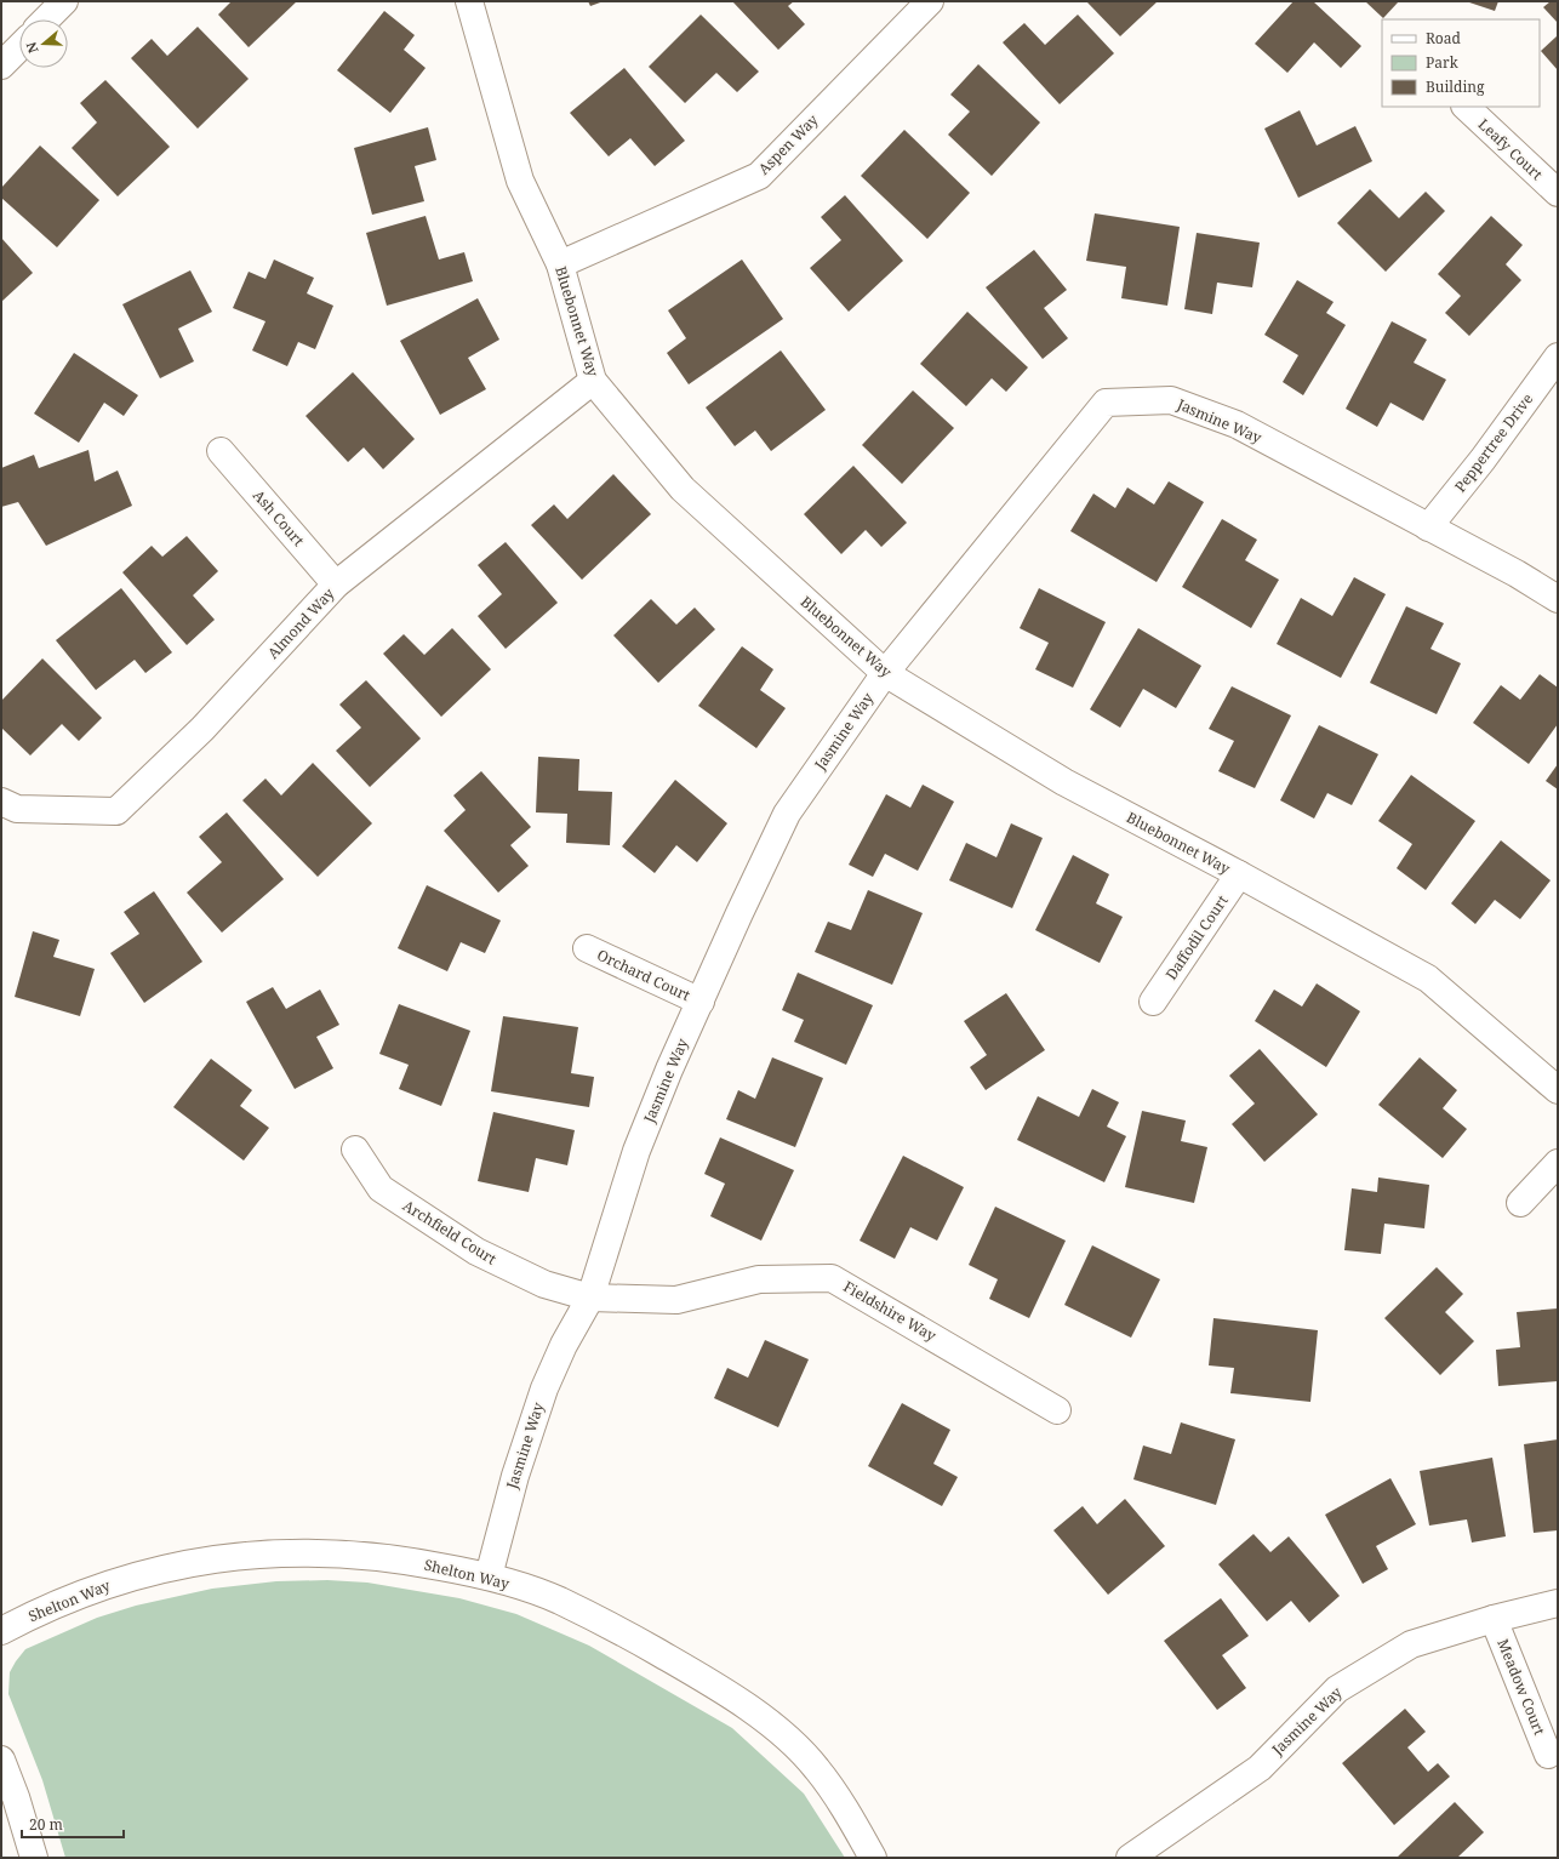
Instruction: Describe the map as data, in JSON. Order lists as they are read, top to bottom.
{
  "streets": {
    "street": [
      "Aspen Way",
      "Leafy Court",
      "Bluebonnet Way",
      "Jasmine Way",
      "Peppertree Drive",
      "Ash Court",
      "Almond Way",
      "Daffodil Court",
      "Orchard Court",
      "Archfield Court",
      "Fieldshire Way",
      "Shelton Way",
      "Meadow Court"
    ]
  },
  "crossings": [
    ["Aspen Way", "Bluebonnet Way"],
    ["Bluebonnet Way", "Jasmine Way"],
    ["Bluebonnet Way", "Almond Way"],
    ["Bluebonnet Way", "Daffodil Court"],
    ["Jasmine Way", "Peppertree Drive"],
    ["Jasmine Way", "Orchard Court"],
    ["Jasmine Way", "Archfield Court"],
    ["Jasmine Way", "Fieldshire Way"],
    ["Jasmine Way", "Shelton Way"],
    ["Jasmine Way", "Meadow Court"],
    ["Ash Court", "Almond Way"],
    ["Archfield Court", "Fieldshire Way"]
  ],
  "legend": ["Road", "Park", "Building"],
  "scale_bar": "20 m",
  "north": "left"
}
